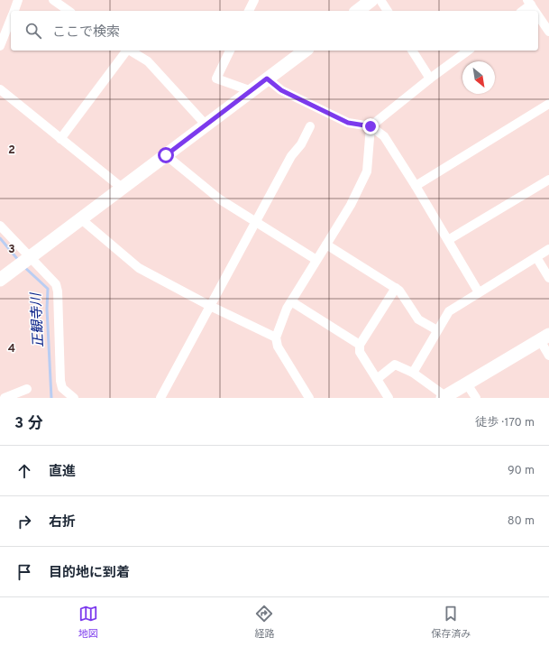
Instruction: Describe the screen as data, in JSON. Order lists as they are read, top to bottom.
{
  "water": ["正観寺川"],
  "north": "bottom right",
  "page": {
    "search": "ここで検索",
    "heading": ["3 分", "徒歩 · 170 m"],
    "list": [
      ["直進", "90 m"],
      ["右折", "80 m"],
      "目的地に到着"
    ],
    "nav": ["地図", "経路", "保存済み"]
  },
  "grid": {
    "rows": ["2", "3", "4"]
  }
}
